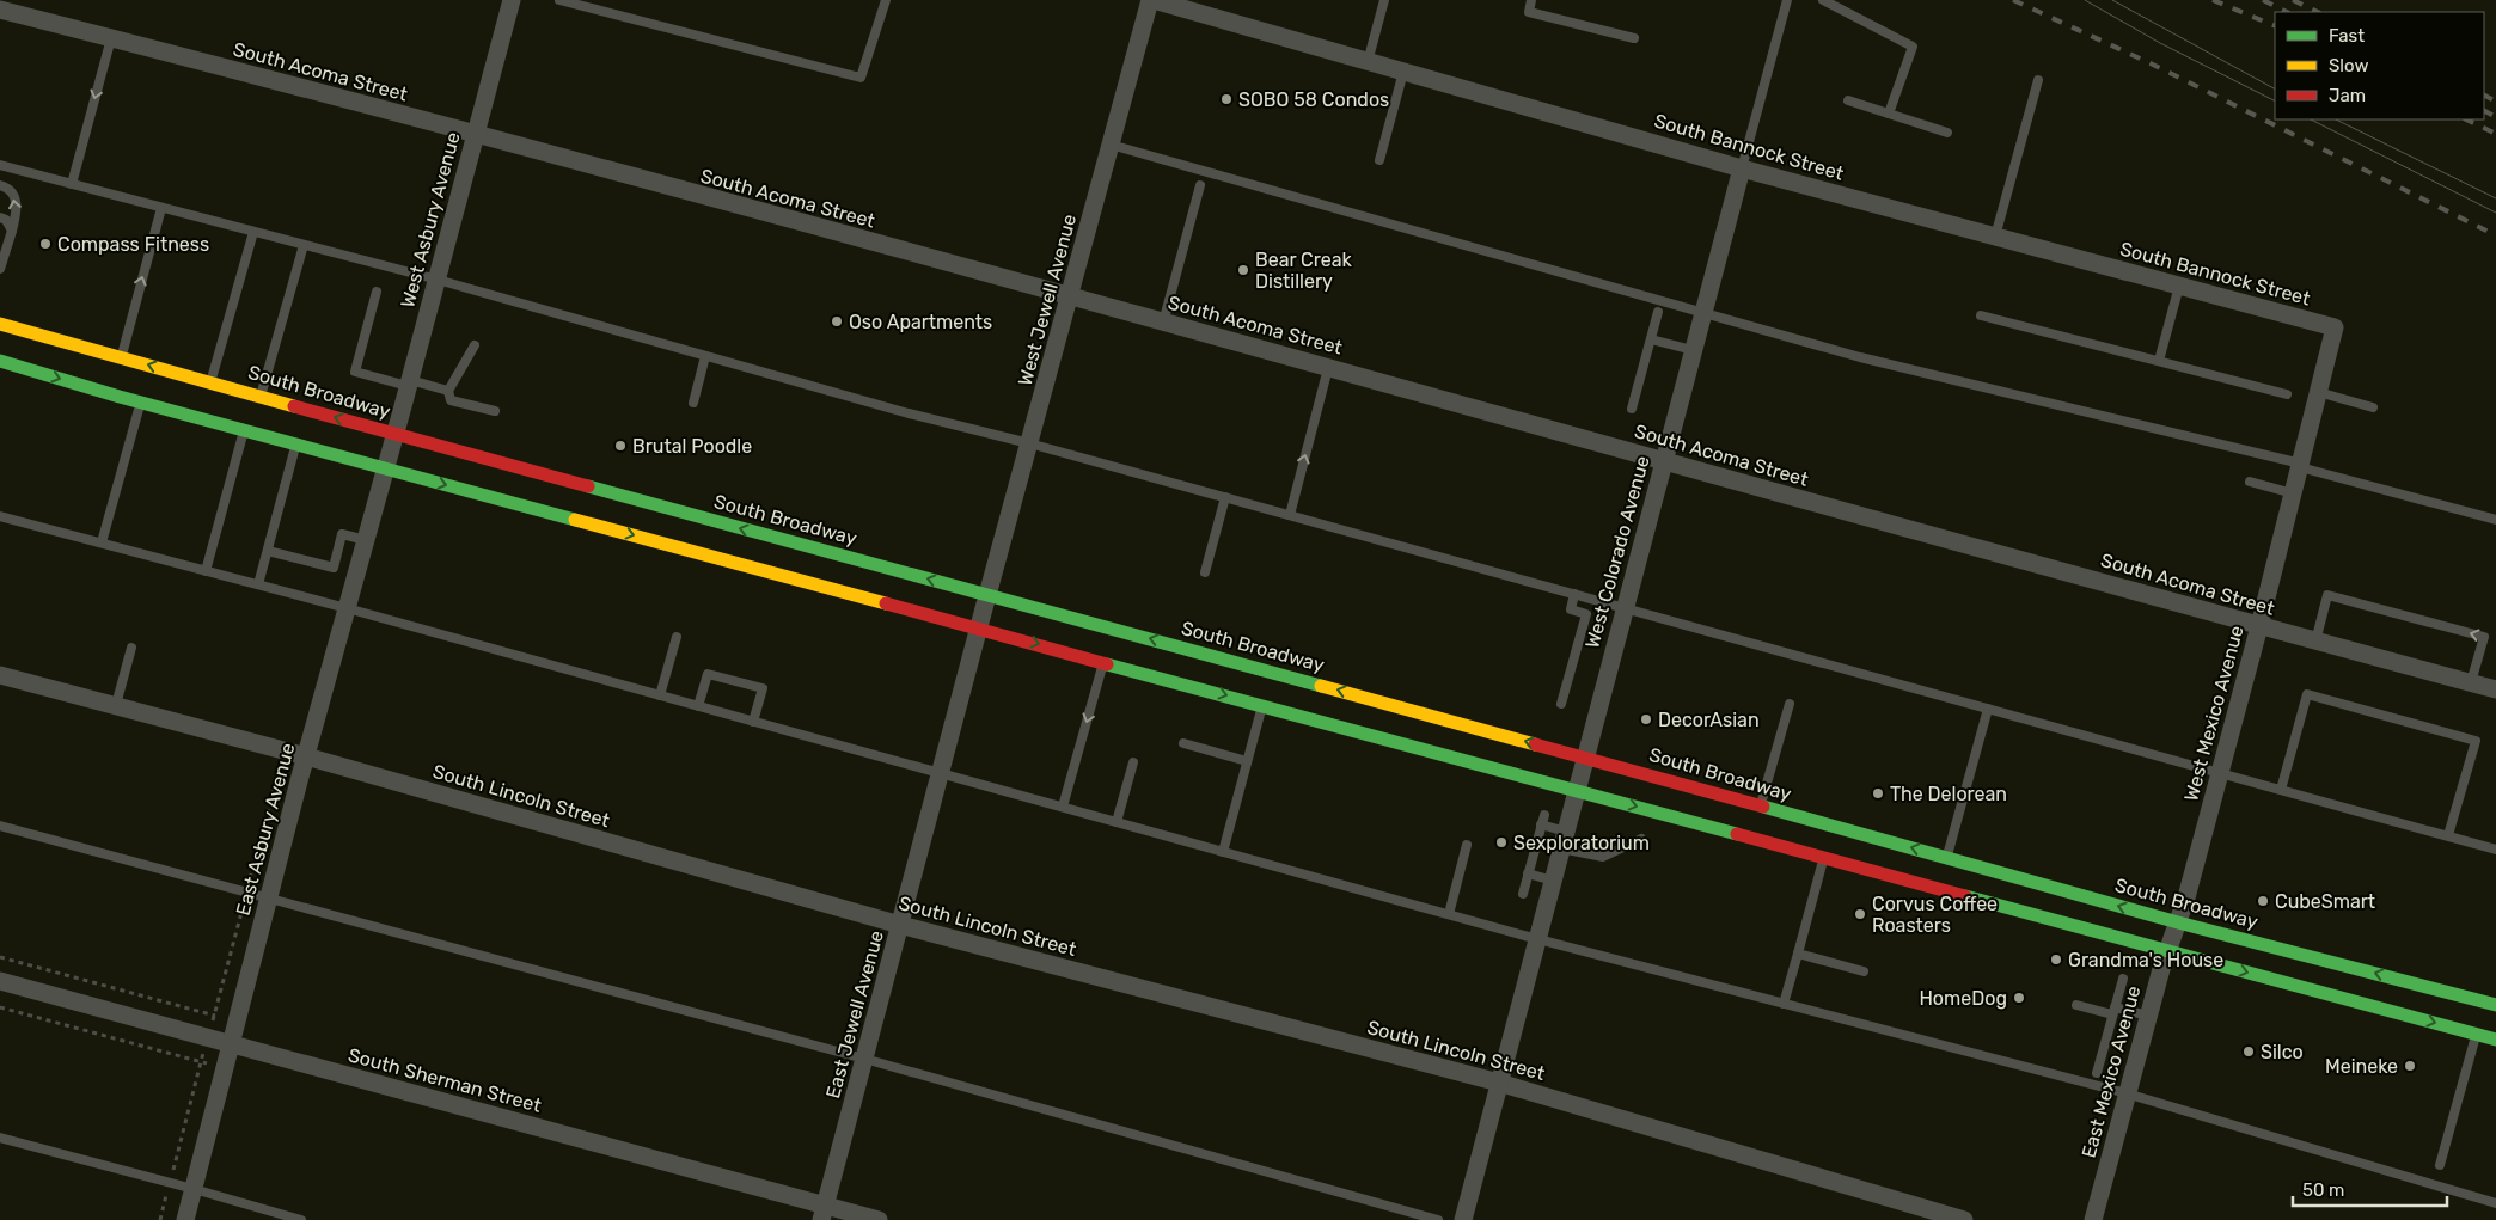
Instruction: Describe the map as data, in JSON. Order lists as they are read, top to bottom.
{
  "streets": {
    "main road": ["South Broadway"],
    "street": [
      "South Acoma Street",
      "South Bannock Street",
      "West Asbury Avenue",
      "West Jewell Avenue",
      "West Colorado Avenue",
      "West Mexico Avenue",
      "South Lincoln Street",
      "East Asbury Avenue",
      "East Jewell Avenue",
      "East Mexico Avenue",
      "South Sherman Street"
    ]
  },
  "crossings": [
    ["South Acoma Street", "West Asbury Avenue"],
    ["South Acoma Street", "West Jewell Avenue"],
    ["South Acoma Street", "West Colorado Avenue"],
    ["South Acoma Street", "West Mexico Avenue"],
    ["South Bannock Street", "West Jewell Avenue"],
    ["South Bannock Street", "West Colorado Avenue"],
    ["South Bannock Street", "West Mexico Avenue"],
    ["West Asbury Avenue", "South Broadway"],
    ["West Asbury Avenue", "East Asbury Avenue"],
    ["West Jewell Avenue", "South Broadway"],
    ["West Jewell Avenue", "East Jewell Avenue"],
    ["South Broadway", "West Colorado Avenue"],
    ["South Broadway", "West Mexico Avenue"],
    ["South Broadway", "East Asbury Avenue"],
    ["South Broadway", "East Jewell Avenue"],
    ["South Broadway", "East Mexico Avenue"],
    ["West Colorado Avenue", "South Lincoln Street"],
    ["West Mexico Avenue", "East Mexico Avenue"],
    ["South Lincoln Street", "East Asbury Avenue"],
    ["South Lincoln Street", "East Jewell Avenue"],
    ["East Asbury Avenue", "South Sherman Street"],
    ["East Jewell Avenue", "South Sherman Street"]
  ],
  "places": [
    "SOBO 58 Condos",
    "Compass Fitness",
    "Bear Creak Distillery",
    "Oso Apartments",
    "Brutal Poodle",
    "DecorAsian",
    "The Delorean",
    "Sexploratorium",
    "CubeSmart",
    "Corvus Coffee Roasters",
    "Grandma's House",
    "HomeDog",
    "Silco",
    "Meineke"
  ],
  "legend": ["Fast", "Slow", "Jam"],
  "scale_bar": "50 m"
}
